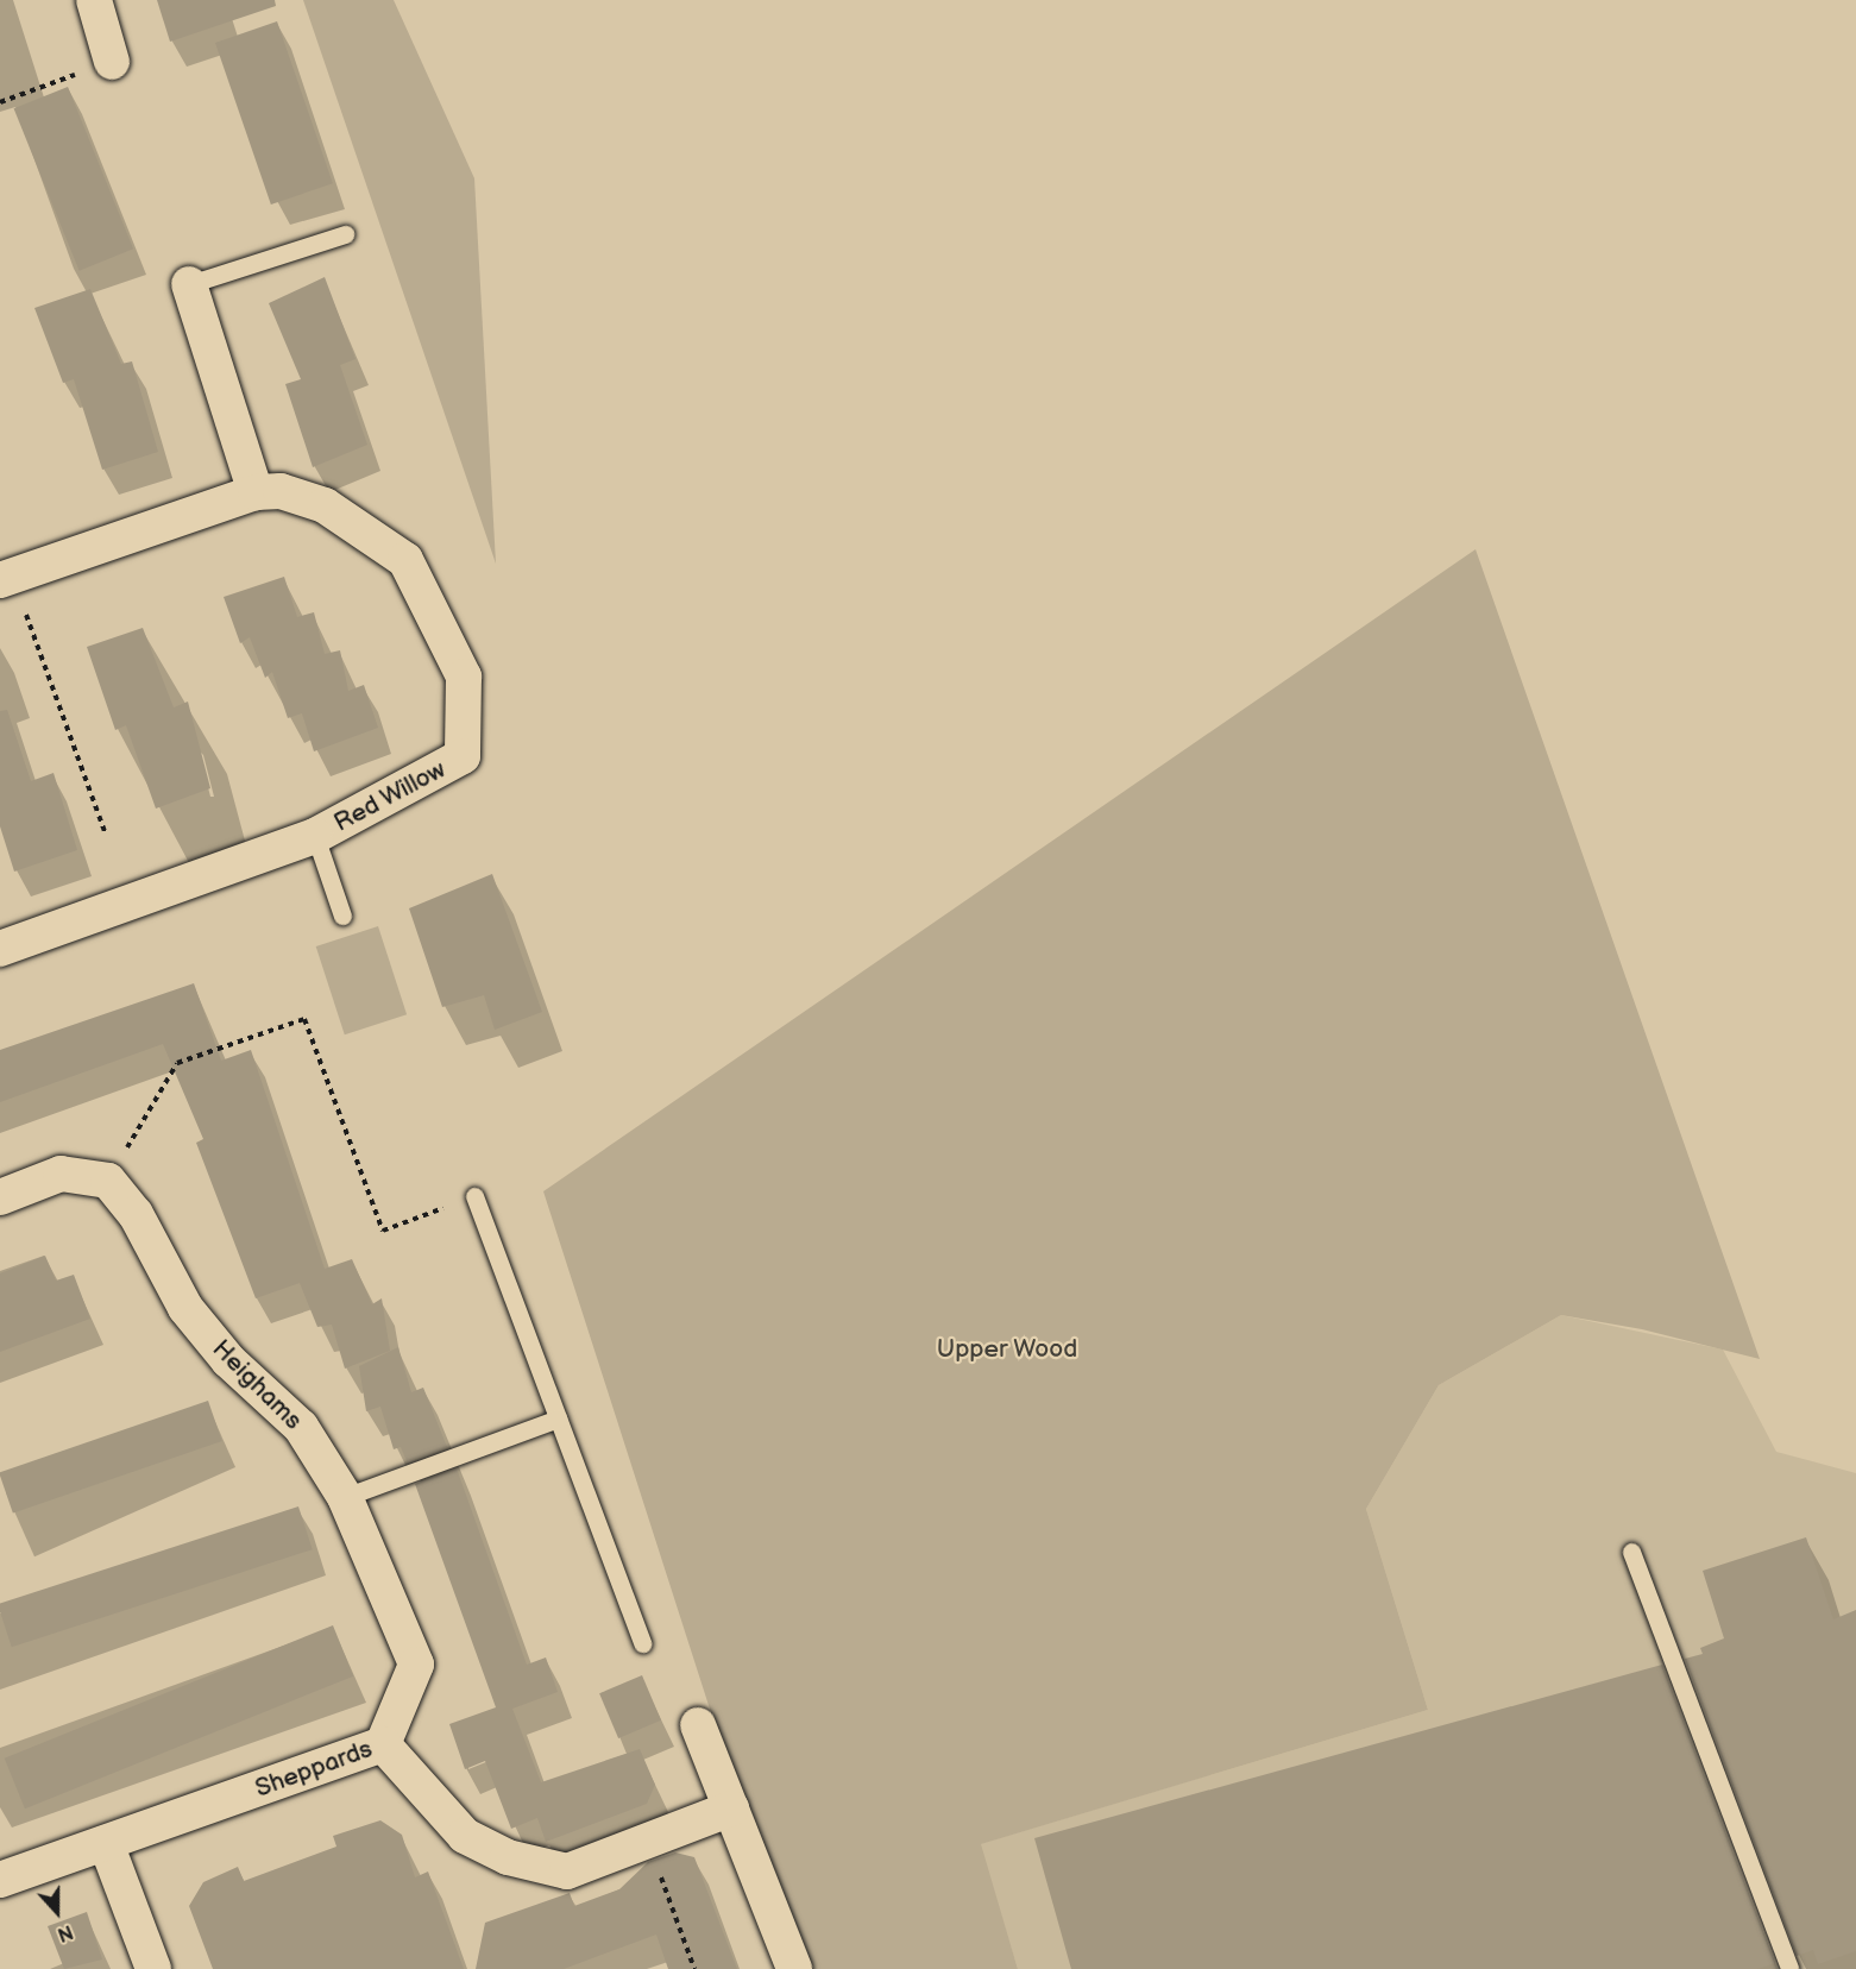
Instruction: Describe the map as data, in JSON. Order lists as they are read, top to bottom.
{
  "streets": {
    "street": ["Red Willow", "Heighams", "Sheppards"]
  },
  "crossings": [
    ["Heighams", "Sheppards"]
  ],
  "parks": ["Upper Wood"],
  "north": "bottom"
}
